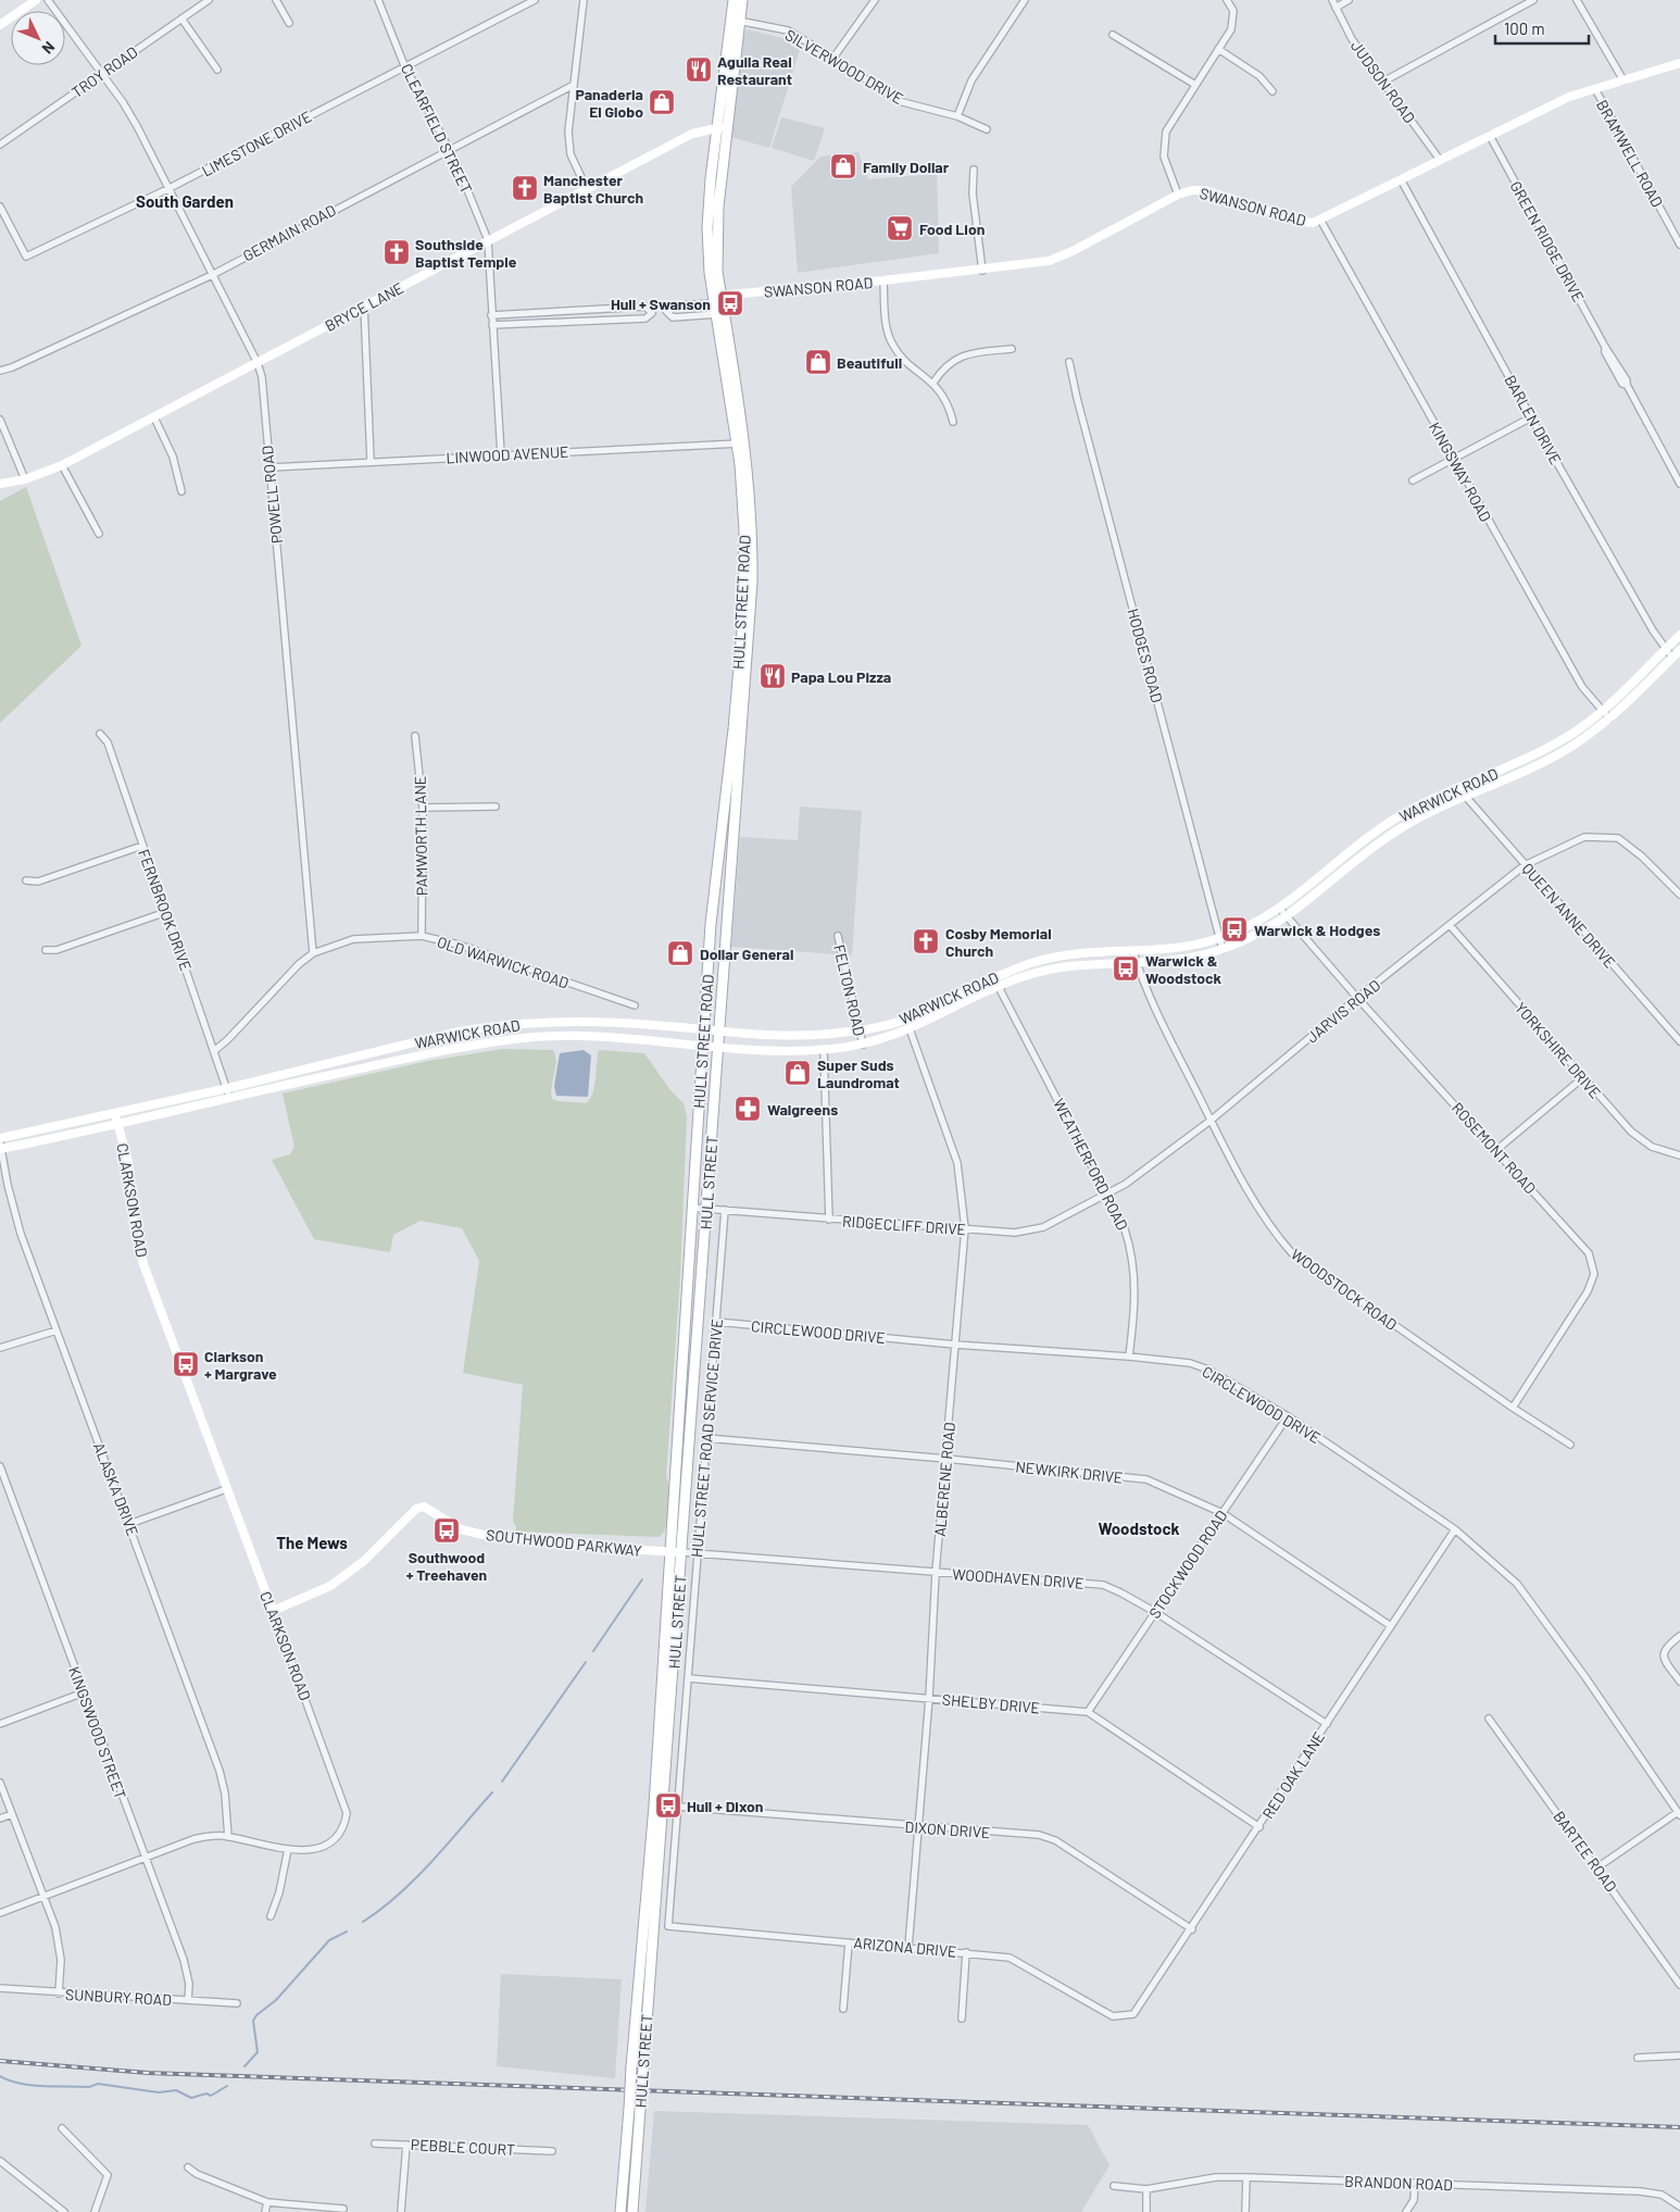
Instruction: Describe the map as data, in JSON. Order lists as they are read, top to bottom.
{
  "streets": {
    "main road": [
      "SWANSON ROAD",
      "BRYCE LANE",
      "HULL STREET ROAD",
      "WARWICK ROAD",
      "HULL STREET",
      "CLARKSON ROAD",
      "SOUTHWOOD PARKWAY",
      "WOODHAVEN DRIVE"
    ],
    "street": [
      "SILVERWOOD DRIVE",
      "TROY ROAD",
      "JUDSON ROAD",
      "CLEARFIELD STREET",
      "LIMESTONE DRIVE",
      "BRAMWELL ROAD",
      "GERMAIN ROAD",
      "GREEN RIDGE DRIVE",
      "BARLEN DRIVE",
      "LINWOOD AVENUE",
      "KINGSWAY ROAD",
      "POWELL ROAD",
      "HODGES ROAD",
      "PAMWORTH LANE",
      "FERNBROOK DRIVE",
      "QUEEN ANNE DRIVE",
      "OLD WARWICK ROAD",
      "FELTON ROAD",
      "JARVIS ROAD",
      "YORKSHIRE DRIVE",
      "ROSEMONT ROAD",
      "WEATHERFORD ROAD",
      "RIDGECLIFF DRIVE",
      "WOODSTOCK ROAD",
      "CIRCLEWOOD DRIVE",
      "HULL STREET ROAD SERVICE DRIVE",
      "NEWKIRK DRIVE",
      "ALBERENE ROAD",
      "ALASKA DRIVE",
      "STOCKWOOD ROAD",
      "SHELBY DRIVE",
      "KINGSWOOD STREET",
      "RED OAK LANE",
      "DIXON DRIVE",
      "BARTEE ROAD",
      "ARIZONA DRIVE",
      "SUNBURY ROAD",
      "PEBBLE COURT",
      "BRANDON ROAD"
    ]
  },
  "crossings": [
    ["SILVERWOOD DRIVE", "HULL STREET ROAD"],
    ["TROY ROAD", "POWELL ROAD"],
    ["JUDSON ROAD", "SWANSON ROAD"],
    ["CLEARFIELD STREET", "LIMESTONE DRIVE"],
    ["CLEARFIELD STREET", "GERMAIN ROAD"],
    ["CLEARFIELD STREET", "BRYCE LANE"],
    ["CLEARFIELD STREET", "LINWOOD AVENUE"],
    ["LIMESTONE DRIVE", "POWELL ROAD"],
    ["BRAMWELL ROAD", "SWANSON ROAD"],
    ["SWANSON ROAD", "GREEN RIDGE DRIVE"],
    ["SWANSON ROAD", "BARLEN DRIVE"],
    ["SWANSON ROAD", "KINGSWAY ROAD"],
    ["SWANSON ROAD", "HULL STREET ROAD"],
    ["GERMAIN ROAD", "POWELL ROAD"],
    ["BRYCE LANE", "POWELL ROAD"],
    ["BRYCE LANE", "HULL STREET ROAD"],
    ["BARLEN DRIVE", "WARWICK ROAD"],
    ["LINWOOD AVENUE", "POWELL ROAD"],
    ["LINWOOD AVENUE", "HULL STREET ROAD"],
    ["KINGSWAY ROAD", "WARWICK ROAD"],
    ["POWELL ROAD", "OLD WARWICK ROAD"],
    ["HULL STREET ROAD", "WARWICK ROAD"],
    ["HULL STREET ROAD", "HULL STREET"],
    ["HULL STREET ROAD", "RIDGECLIFF DRIVE"],
    ["HODGES ROAD", "WARWICK ROAD"],
    ["WARWICK ROAD", "FERNBROOK DRIVE"],
    ["WARWICK ROAD", "QUEEN ANNE DRIVE"],
    ["WARWICK ROAD", "FELTON ROAD"],
    ["WARWICK ROAD", "ROSEMONT ROAD"],
    ["WARWICK ROAD", "WEATHERFORD ROAD"],
    ["WARWICK ROAD", "HULL STREET"],
    ["WARWICK ROAD", "CLARKSON ROAD"],
    ["WARWICK ROAD", "WOODSTOCK ROAD"],
    ["WARWICK ROAD", "ALBERENE ROAD"],
    ["WARWICK ROAD", "ALASKA DRIVE"],
    ["PAMWORTH LANE", "OLD WARWICK ROAD"],
    ["FERNBROOK DRIVE", "OLD WARWICK ROAD"],
    ["QUEEN ANNE DRIVE", "JARVIS ROAD"],
    ["JARVIS ROAD", "YORKSHIRE DRIVE"],
    ["JARVIS ROAD", "ROSEMONT ROAD"],
    ["JARVIS ROAD", "WEATHERFORD ROAD"],
    ["JARVIS ROAD", "RIDGECLIFF DRIVE"],
    ["JARVIS ROAD", "WOODSTOCK ROAD"],
    ["ROSEMONT ROAD", "WOODSTOCK ROAD"],
    ["WEATHERFORD ROAD", "RIDGECLIFF DRIVE"],
    ["WEATHERFORD ROAD", "CIRCLEWOOD DRIVE"],
    ["HULL STREET", "RIDGECLIFF DRIVE"],
    ["HULL STREET", "SOUTHWOOD PARKWAY"],
    ["HULL STREET", "WOODHAVEN DRIVE"],
    ["CLARKSON ROAD", "ALASKA DRIVE"],
    ["CLARKSON ROAD", "SOUTHWOOD PARKWAY"],
    ["CLARKSON ROAD", "KINGSWOOD STREET"],
    ["RIDGECLIFF DRIVE", "HULL STREET ROAD SERVICE DRIVE"],
    ["RIDGECLIFF DRIVE", "ALBERENE ROAD"],
    ["CIRCLEWOOD DRIVE", "HULL STREET ROAD SERVICE DRIVE"],
    ["CIRCLEWOOD DRIVE", "ALBERENE ROAD"],
    ["CIRCLEWOOD DRIVE", "STOCKWOOD ROAD"],
    ["CIRCLEWOOD DRIVE", "RED OAK LANE"],
    ["HULL STREET ROAD SERVICE DRIVE", "NEWKIRK DRIVE"],
    ["HULL STREET ROAD SERVICE DRIVE", "WOODHAVEN DRIVE"],
    ["HULL STREET ROAD SERVICE DRIVE", "SHELBY DRIVE"],
    ["HULL STREET ROAD SERVICE DRIVE", "DIXON DRIVE"],
    ["HULL STREET ROAD SERVICE DRIVE", "ARIZONA DRIVE"],
    ["NEWKIRK DRIVE", "ALBERENE ROAD"],
    ["NEWKIRK DRIVE", "STOCKWOOD ROAD"],
    ["NEWKIRK DRIVE", "RED OAK LANE"],
    ["ALBERENE ROAD", "WOODHAVEN DRIVE"],
    ["ALBERENE ROAD", "SHELBY DRIVE"],
    ["ALBERENE ROAD", "DIXON DRIVE"],
    ["ALBERENE ROAD", "ARIZONA DRIVE"],
    ["SOUTHWOOD PARKWAY", "WOODHAVEN DRIVE"],
    ["STOCKWOOD ROAD", "WOODHAVEN DRIVE"],
    ["STOCKWOOD ROAD", "SHELBY DRIVE"],
    ["WOODHAVEN DRIVE", "RED OAK LANE"],
    ["SHELBY DRIVE", "RED OAK LANE"],
    ["KINGSWOOD STREET", "SUNBURY ROAD"],
    ["RED OAK LANE", "DIXON DRIVE"],
    ["RED OAK LANE", "ARIZONA DRIVE"]
  ],
  "districts": ["South Garden", "Woodstock", "The Mews"],
  "places": {
    "restaurant": ["Aguila Real Restaurant", "Papa Lou Pizza"],
    "shop": [
      "Panaderia El Globo",
      "Family Dollar",
      "Beautifull",
      "Dollar General",
      "Super Suds Laundromat"
    ],
    "church": ["Manchester Baptist Church", "Southside Baptist Temple", "Cosby Memorial Church"],
    "supermarket": ["Food Lion"],
    "bus stop": [
      "Hull + Swanson",
      "Warwick & Hodges",
      "Warwick & Woodstock",
      "Clarkson + Margrave",
      "Southwood + Treehaven",
      "Hull + Dixon"
    ],
    "pharmacy": ["Walgreens"]
  },
  "scale_bar": "100 m",
  "north": "bottom right"
}
